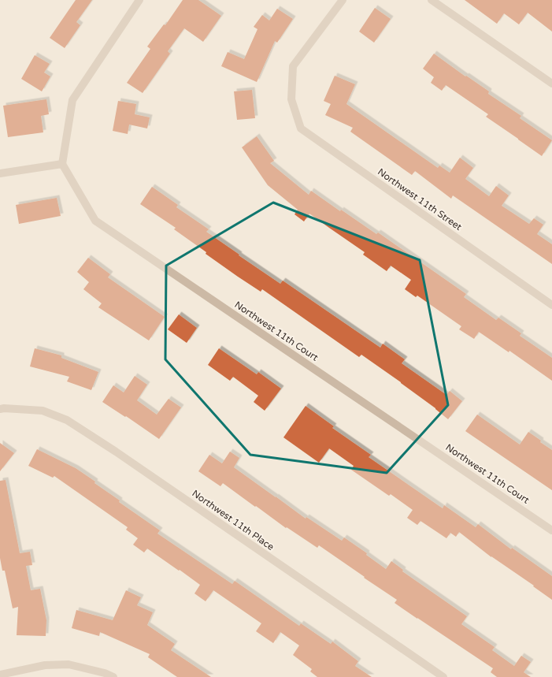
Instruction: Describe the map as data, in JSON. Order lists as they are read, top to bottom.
{
  "streets": {
    "street": ["Northwest 11th Street", "Northwest 11th Court", "Northwest 11th Place"]
  }
}
